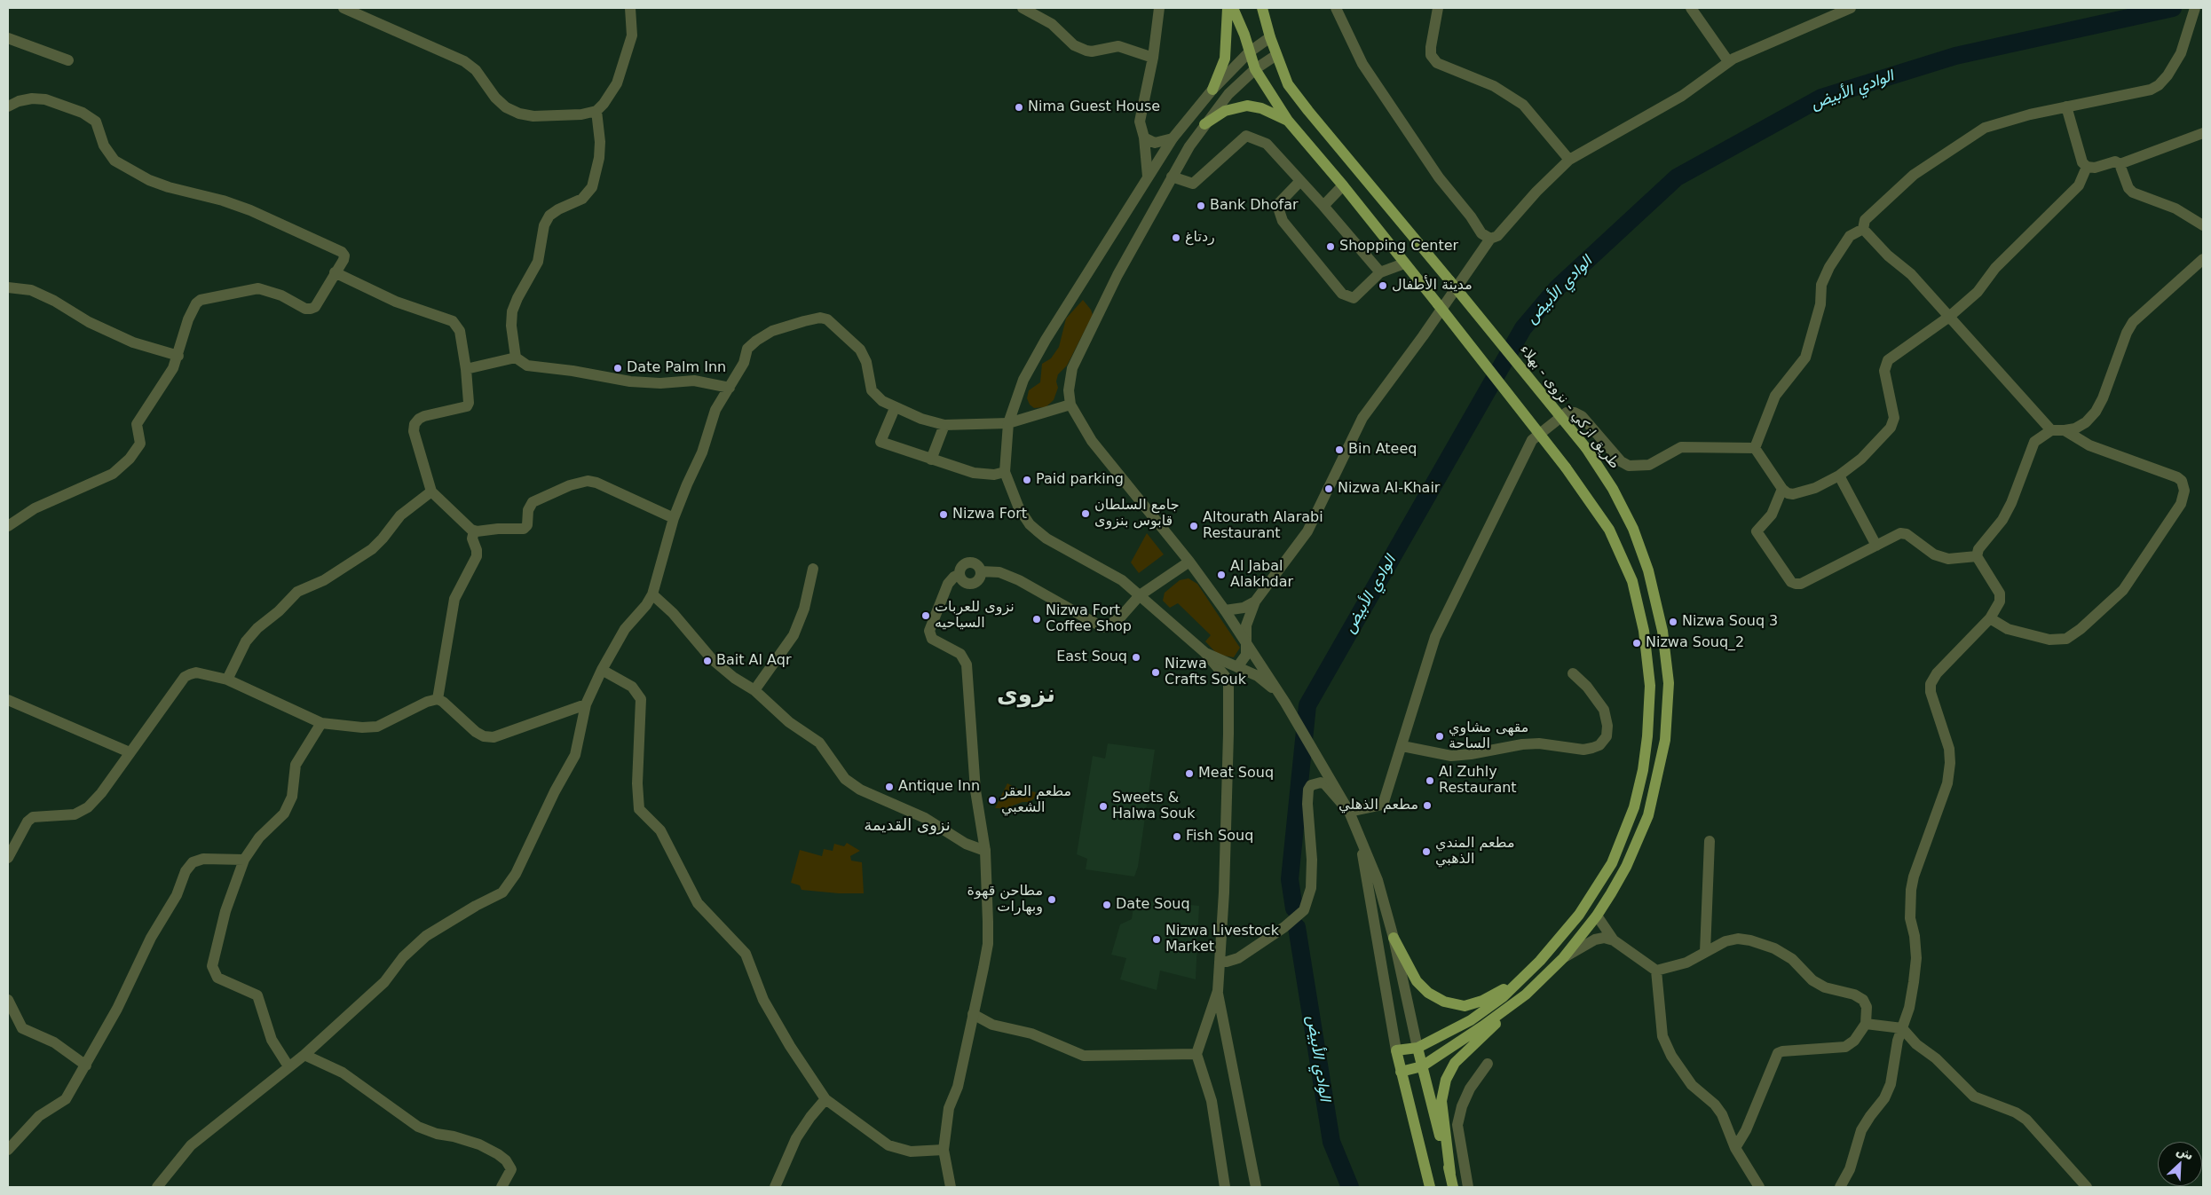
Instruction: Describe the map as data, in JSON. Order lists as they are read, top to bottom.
{
  "streets": {
    "main road": ["طريق ازكي - نزوى - بهلاء"]
  },
  "districts": ["نزوى", "نزوى القديمة"],
  "water": ["الوادي الأبيض"],
  "places": [
    "Nima Guest House",
    "Bank Dhofar",
    "ردتاغ",
    "Shopping Center",
    "مدينة الأطفال",
    "Date Palm Inn",
    "Bin Ateeq",
    "Paid parking",
    "Nizwa Al-Khair",
    "جامع السلطان قابوس بنزوى",
    "Nizwa Fort",
    "Altourath Alarabi Restaurant",
    "Al Jabal Alakhdar",
    "نزوى للعربات السياحيه",
    "Nizwa Fort Coffee Shop",
    "Nizwa Souq 3",
    "Nizwa Souq_2",
    "East Souq",
    "Bait Al Aqr",
    "Nizwa Crafts Souk",
    "مقهى مشاوي الساحة",
    "Meat Souq",
    "Al Zuhly Restaurant",
    "Antique Inn",
    "مطعم العقر الشعبي",
    "مطعم الذهلي",
    "Sweets & Halwa Souk",
    "Fish Souq",
    "مطعم المندي الذهبي",
    "مطاحن قهوة وبهارات",
    "Date Souq",
    "Nizwa Livestock Market"
  ],
  "north": "top right"
}
